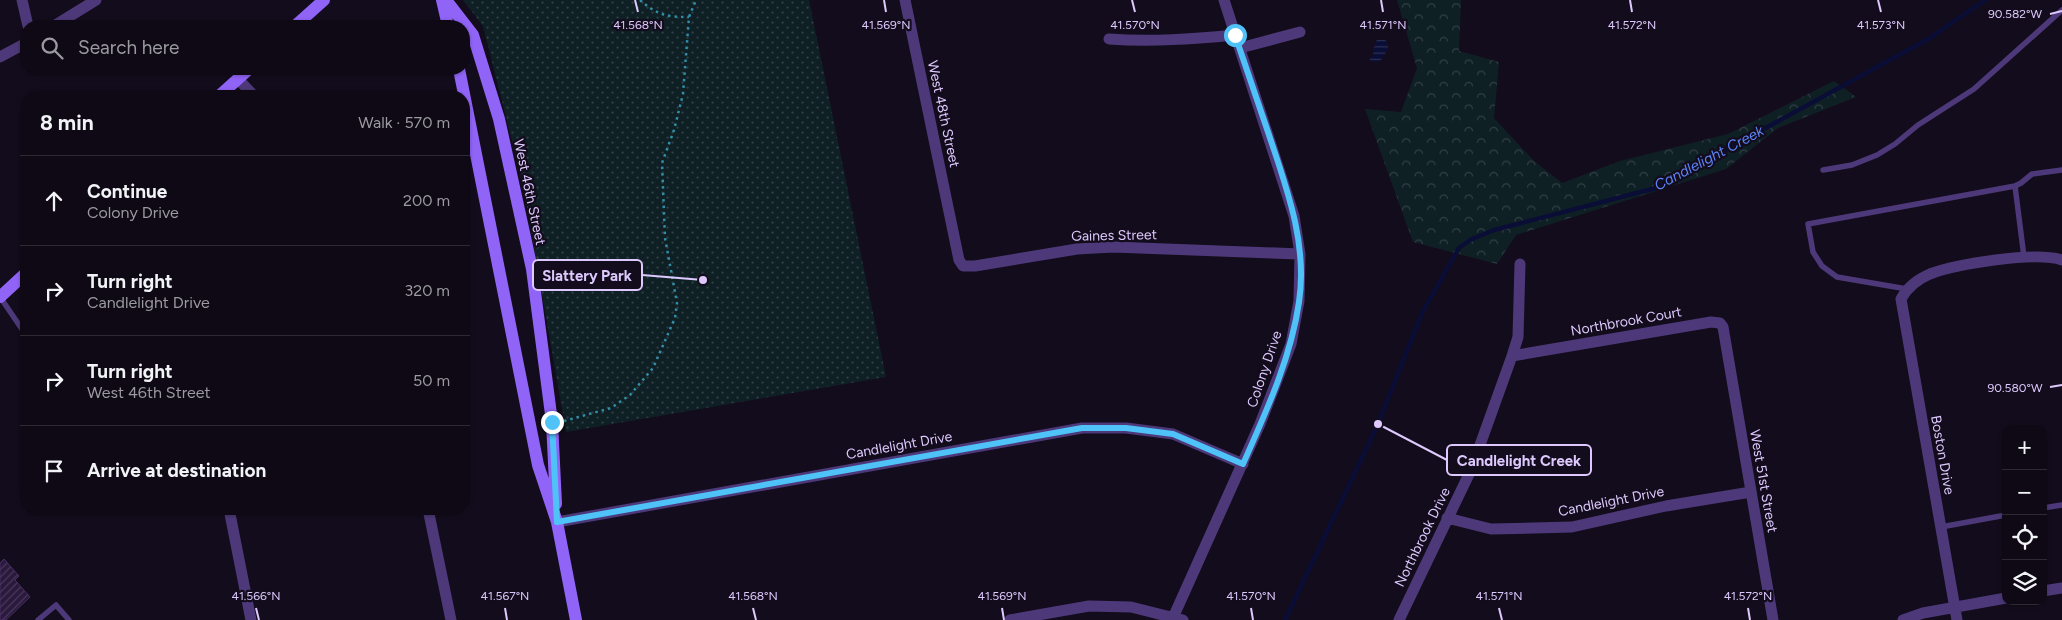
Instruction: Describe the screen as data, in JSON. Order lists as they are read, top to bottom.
{
  "streets": {
    "street": [
      "West 48th Street",
      "West 46th Street",
      "Gaines Street",
      "Northbrook Court",
      "Colony Drive",
      "Candlelight Drive",
      "Boston Drive",
      "West 51st Street",
      "Northbrook Drive"
    ]
  },
  "crossings": [
    ["West 48th Street", "Gaines Street"],
    ["West 46th Street", "Candlelight Drive"],
    ["Gaines Street", "Colony Drive"],
    ["Northbrook Court", "West 51st Street"],
    ["Northbrook Court", "Northbrook Drive"],
    ["Colony Drive", "Candlelight Drive"],
    ["Candlelight Drive", "West 51st Street"],
    ["Candlelight Drive", "Northbrook Drive"]
  ],
  "water": ["Candlelight Creek"],
  "places": ["Slattery Park", "Candlelight Creek"],
  "page": {
    "search": "Search here",
    "heading": ["8 min", "Walk · 570 m"],
    "list": [
      ["Continue", "Colony Drive", "200 m"],
      ["Turn right", "Candlelight Drive", "320 m"],
      ["Turn right", "West 46th Street", "50 m"],
      "Arrive at destination"
    ],
    "map_buttons": ["+", "−"]
  },
  "coordinates": [
    "90.582°W",
    "41.568°N",
    "41.569°N",
    "41.570°N",
    "41.571°N",
    "41.572°N",
    "41.573°N",
    "90.580°W",
    "41.566°N",
    "41.567°N"
  ]
}
